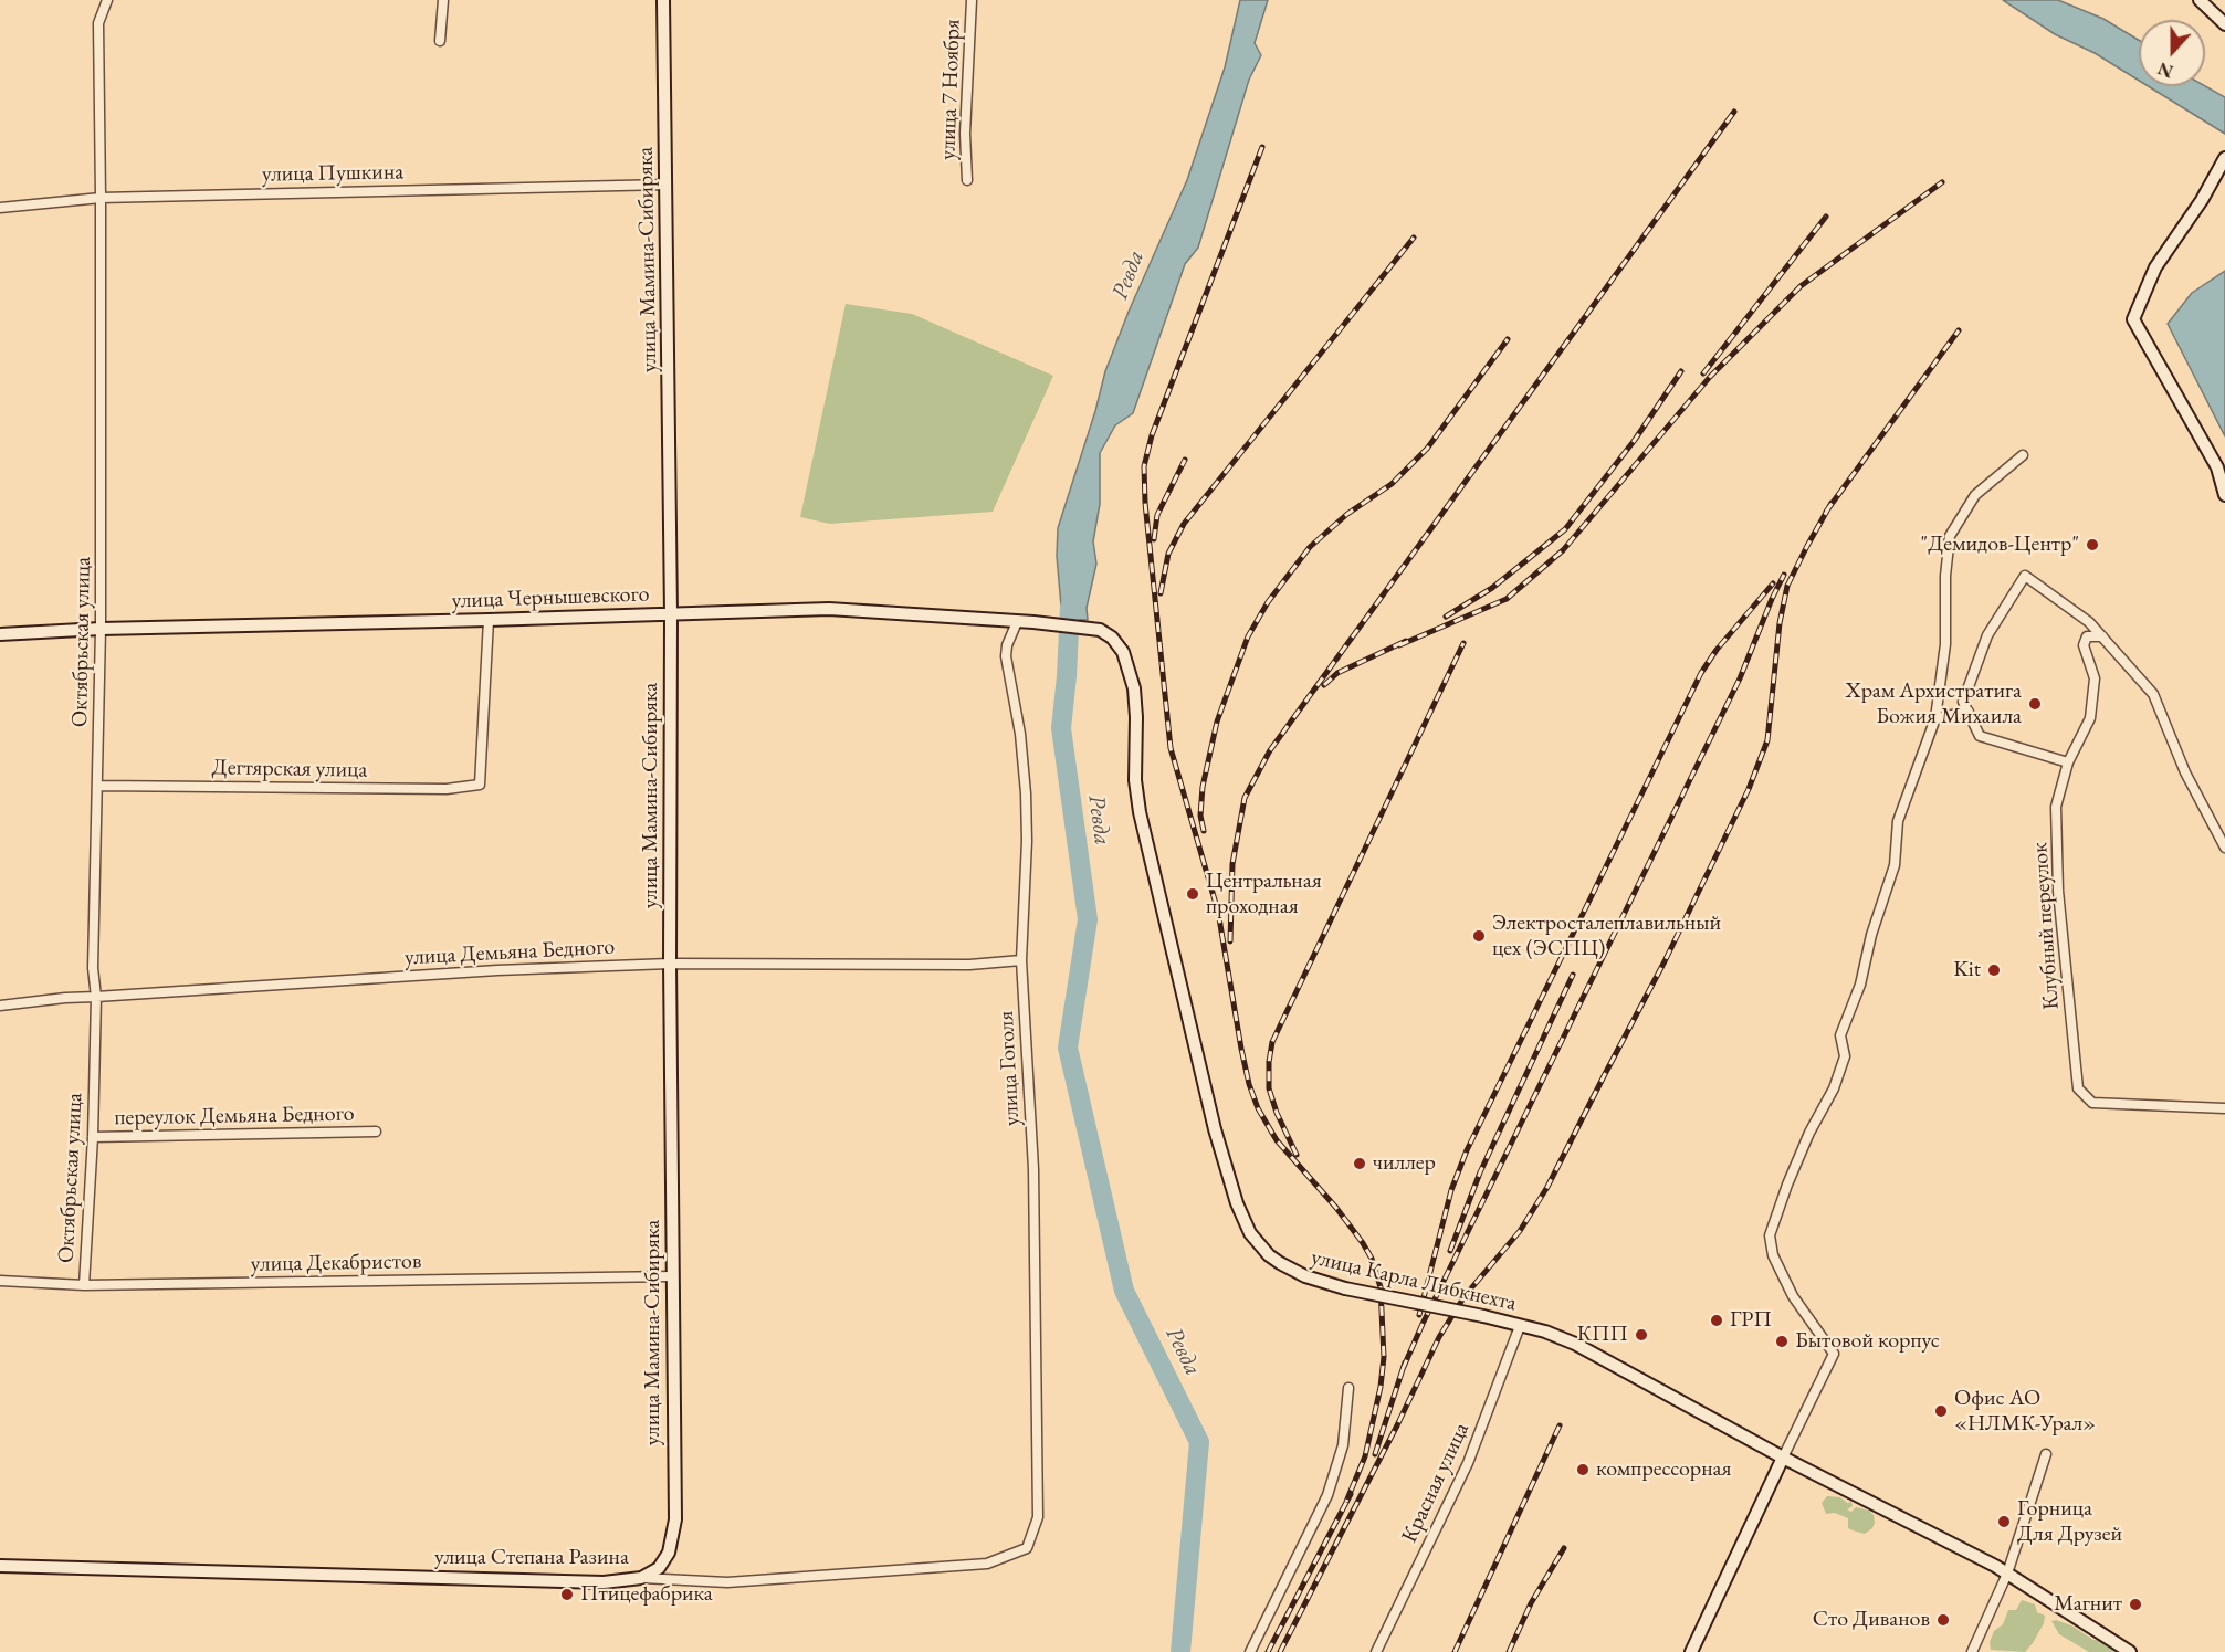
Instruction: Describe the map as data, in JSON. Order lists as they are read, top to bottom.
{
  "streets": {
    "street": [
      "улица 7 Ноября",
      "улица Пушкина",
      "улица Мамина-Сибиряка",
      "улица Чернышевского",
      "Октябрьская улица",
      "Дегтярская улица",
      "Клубный переулок",
      "улица Демьяна Бедного",
      "улица Гоголя",
      "переулок Демьяна Бедного",
      "улица Декабристов",
      "улица Карла Либкнехта",
      "Красная улица",
      "улица Степана Разина"
    ]
  },
  "crossings": [
    ["улица Пушкина", "улица Мамина-Сибиряка"],
    ["улица Пушкина", "Октябрьская улица"],
    ["улица Мамина-Сибиряка", "улица Чернышевского"],
    ["улица Мамина-Сибиряка", "улица Демьяна Бедного"],
    ["улица Мамина-Сибиряка", "улица Декабристов"],
    ["улица Мамина-Сибиряка", "улица Степана Разина"],
    ["улица Чернышевского", "Октябрьская улица"],
    ["улица Чернышевского", "Дегтярская улица"],
    ["улица Чернышевского", "улица Гоголя"],
    ["улица Чернышевского", "улица Карла Либкнехта"],
    ["Октябрьская улица", "Дегтярская улица"],
    ["Октябрьская улица", "улица Демьяна Бедного"],
    ["Октябрьская улица", "переулок Демьяна Бедного"],
    ["Октябрьская улица", "улица Декабристов"],
    ["улица Демьяна Бедного", "улица Гоголя"],
    ["улица Гоголя", "улица Степана Разина"],
    ["улица Карла Либкнехта", "Красная улица"]
  ],
  "water": ["Ревда"],
  "places": [
    "\"Демидов-Центр\"",
    "Храм Архистратига Божия Михаила",
    "Центральная проходная",
    "Электросталеплавильный цех (ЭСПЦ)",
    "Kit",
    "чиллер",
    "ГРП",
    "КПП",
    "Бытовой корпус",
    "Офис АО «НЛМК-Урал»",
    "компрессорная",
    "Горница Для Друзей",
    "Птицефабрика",
    "Магнит",
    "Сто Диванов"
  ],
  "north": "bottom"
}
